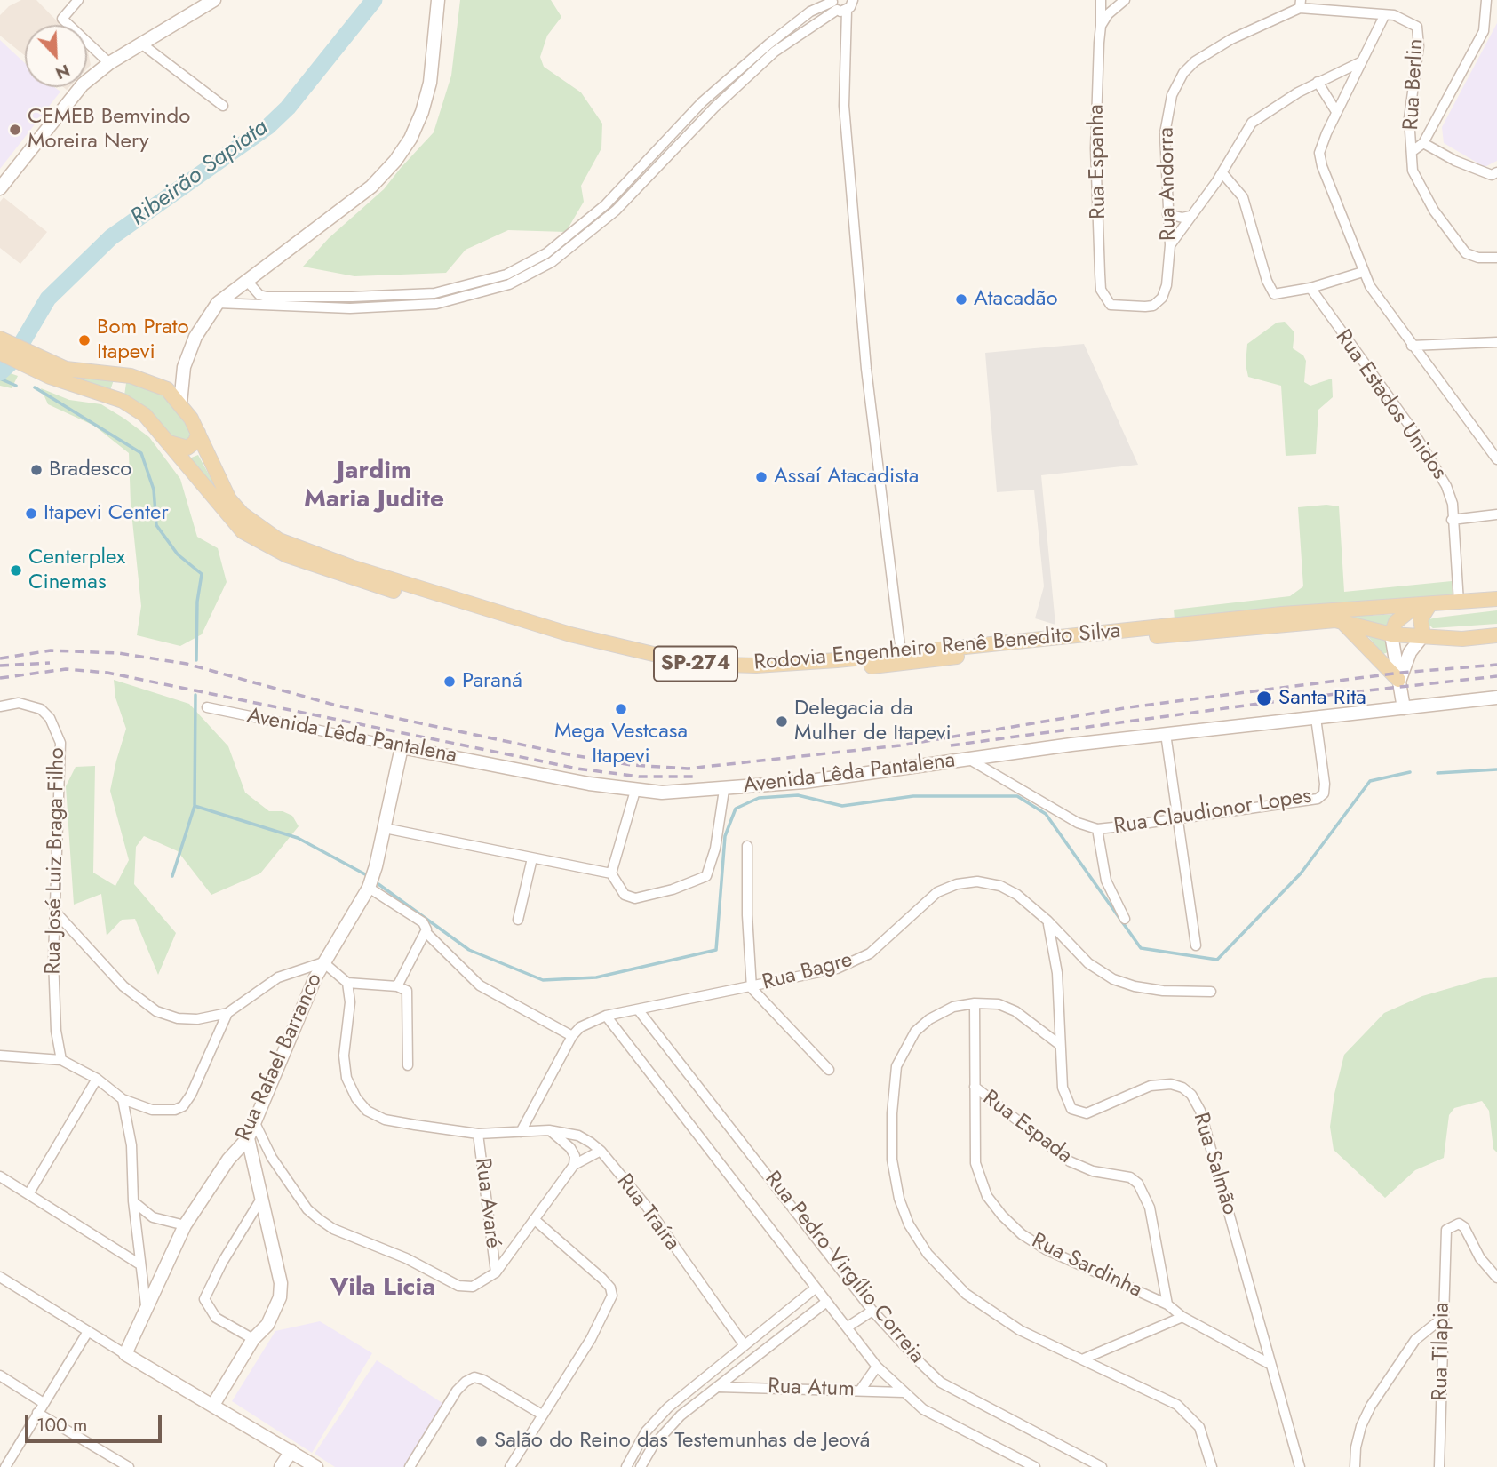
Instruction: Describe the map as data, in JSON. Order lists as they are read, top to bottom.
{
  "streets": {
    "main road": ["Rodovia Engenheiro Renê Benedito Silva", "SP-274"],
    "street": [
      "Rua Berlin",
      "Rua Espanha",
      "Rua Andorra",
      "Rua Estados Unidos",
      "Avenida Lêda Pantalena",
      "Rua Claudionor Lopes",
      "Rua José Luiz Braga Filho",
      "Rua Bagre",
      "Rua Rafael Barranco",
      "Rua Espada",
      "Rua Salmão",
      "Rua Avaré",
      "Rua Traíra",
      "Rua Sardinha",
      "Rua Pedro Virgílio Correia",
      "Rua Tilapia",
      "Rua Atum"
    ]
  },
  "crossings": [
    ["Rua Berlin", "Rua Andorra"],
    ["Rua Espanha", "Rua Andorra"],
    ["Rua Estados Unidos", "Rodovia Engenheiro Renê Benedito Silva"],
    ["Avenida Lêda Pantalena", "Rua Claudionor Lopes"],
    ["Avenida Lêda Pantalena", "Rua Rafael Barranco"],
    ["Rua Bagre", "Rua Salmão"],
    ["Rua Bagre", "Rua Traíra"],
    ["Rua Bagre", "Rua Pedro Virgílio Correia"],
    ["Rua Espada", "Rua Sardinha"],
    ["Rua Salmão", "Rua Sardinha"],
    ["Rua Avaré", "Rua Traíra"],
    ["Rua Pedro Virgílio Correia", "Rua Atum"]
  ],
  "districts": ["Jardim Maria Judite", "Vila Licia"],
  "water": ["Ribeirão Sapiata"],
  "places": [
    "CEMEB Bemvindo Moreira Nery",
    "Atacadão",
    "Bom Prato Itapevi",
    "Bradesco",
    "Assaí Atacadista",
    "Itapevi Center",
    "Centerplex Cinemas",
    "Paraná",
    "Santa Rita",
    "Mega Vestcasa Itapevi",
    "Delegacia da Mulher de Itapevi",
    "Salão do Reino das Testemunhas de Jeová"
  ],
  "scale_bar": "100 m",
  "north": "bottom right"
}
